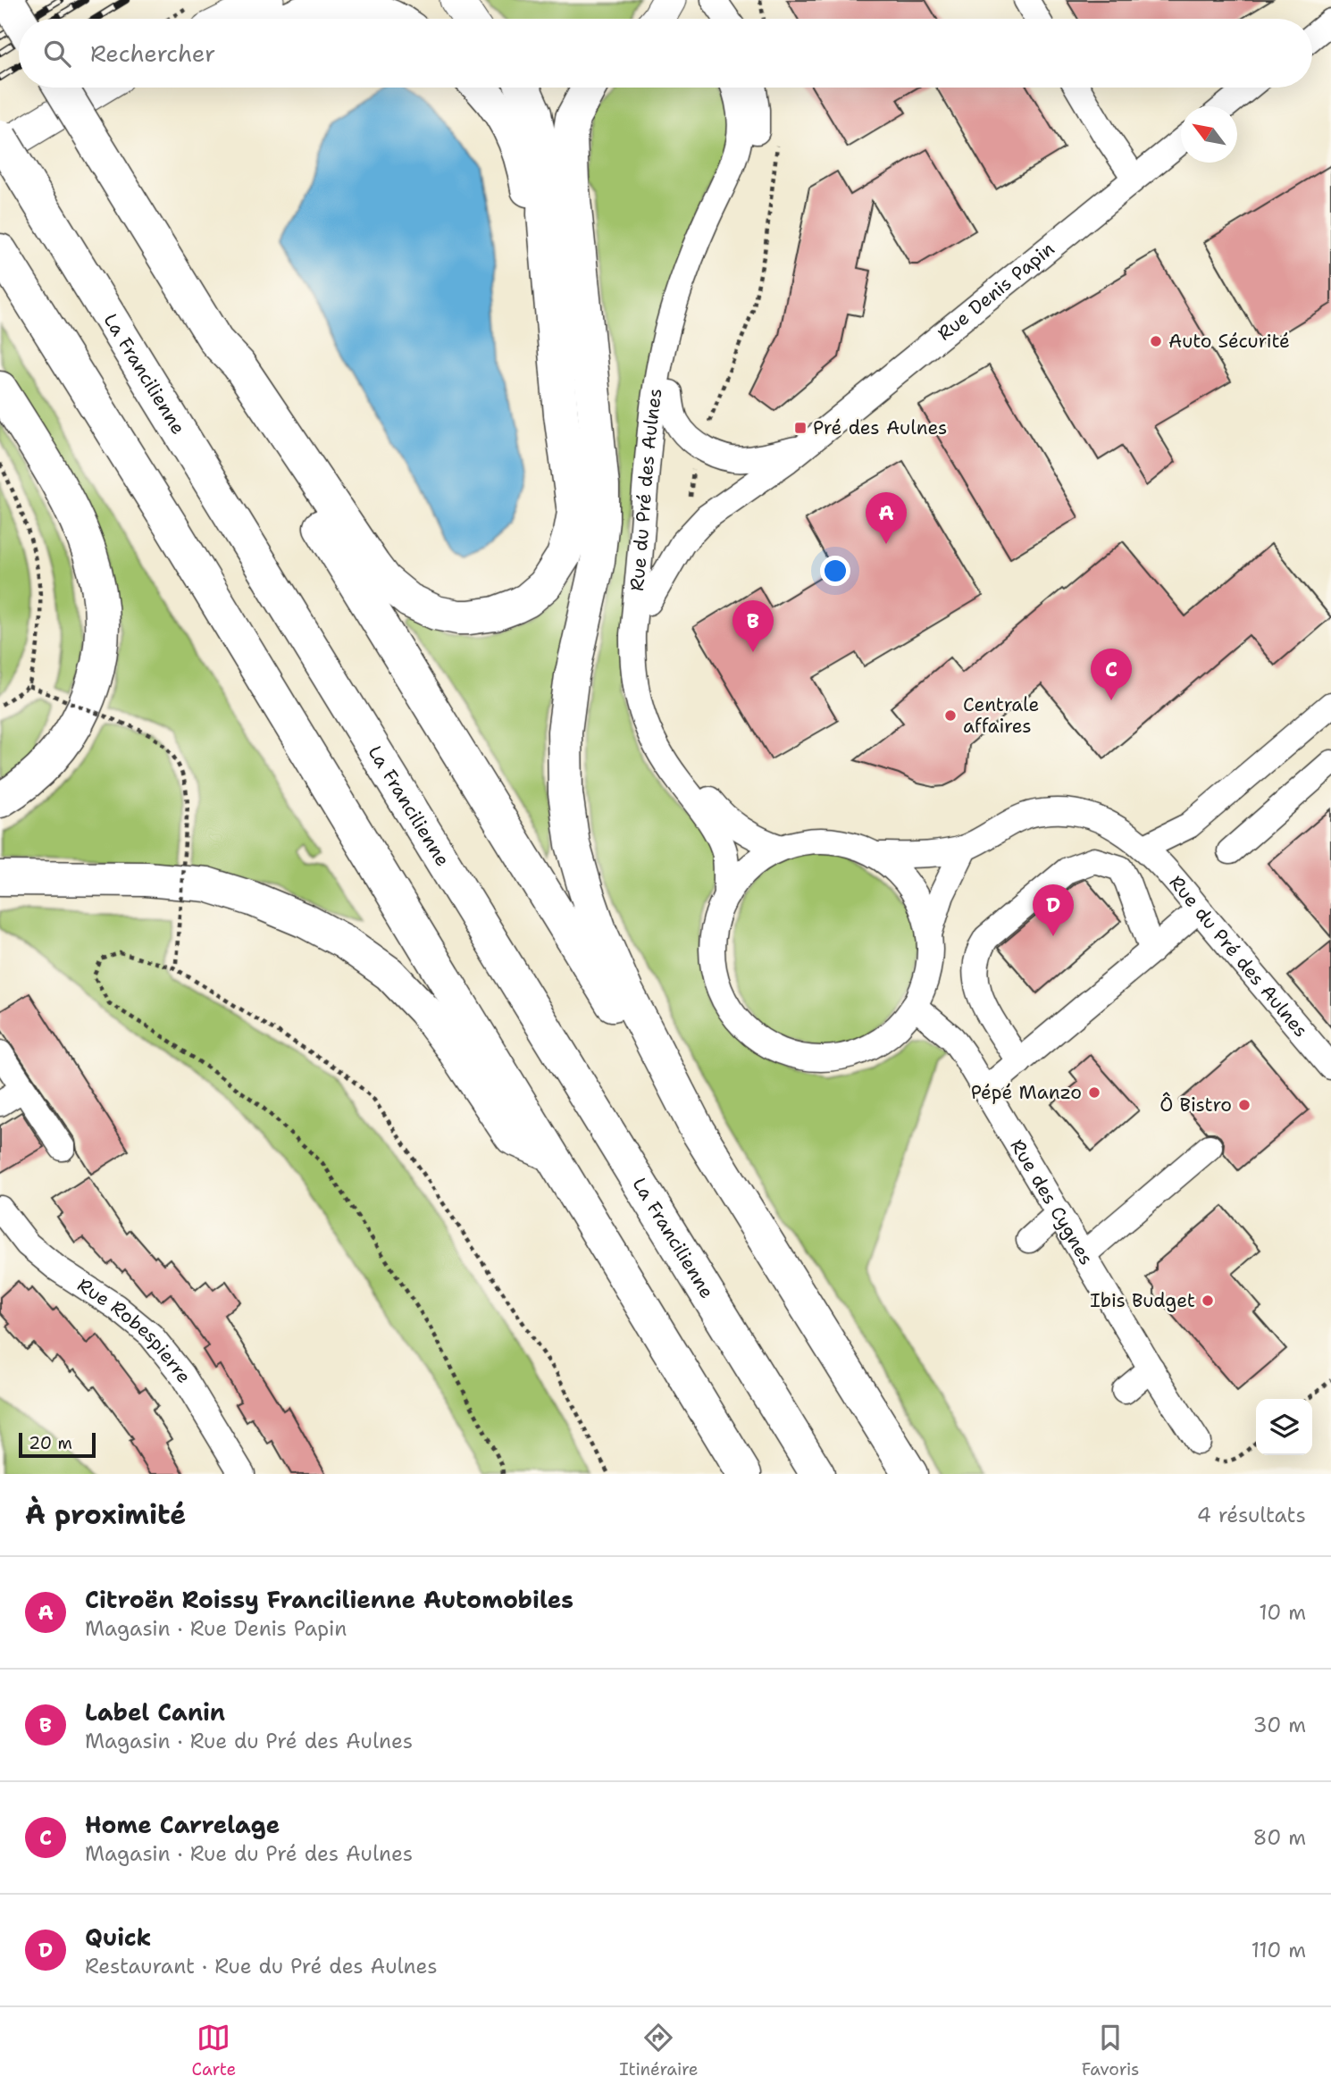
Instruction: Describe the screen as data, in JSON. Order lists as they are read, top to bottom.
{
  "streets": {
    "highway": ["La Francilienne"],
    "street": [
      "Rue Denis Papin",
      "Rue du Pré des Aulnes",
      "Rue des Cygnes",
      "Rue Robespierre"
    ]
  },
  "crossings": [
    ["Rue Denis Papin", "Rue du Pré des Aulnes"],
    ["Rue du Pré des Aulnes", "Rue des Cygnes"]
  ],
  "places": {
    "other": [
      "Auto Sécurité",
      "Centrale affaires",
      "Pépé Manzo",
      "Ô Bistro",
      "Ibis Budget"
    ],
    "transit": ["Pré des Aulnes"]
  },
  "scale_bar": "20 m",
  "north": "top left",
  "page": {
    "search": "Rechercher",
    "pins": [
      "A",
      "B",
      "C",
      "D"
    ],
    "scale": "20 m",
    "heading": ["À proximité", "4 résultats"],
    "list": [
      {
        "mark": "A",
        "name": "Citroën Roissy Francilienne Automobiles",
        "note": "Magasin · Rue Denis Papin",
        "value": "10 m"
      },
      {
        "mark": "B",
        "name": "Label Canin",
        "note": "Magasin · Rue du Pré des Aulnes",
        "value": "30 m"
      },
      {
        "mark": "C",
        "name": "Home Carrelage",
        "note": "Magasin · Rue du Pré des Aulnes",
        "value": "80 m"
      },
      {
        "mark": "D",
        "name": "Quick",
        "note": "Restaurant · Rue du Pré des Aulnes",
        "value": "110 m"
      }
    ],
    "nav": ["Carte", "Itinéraire", "Favoris"]
  }
}
